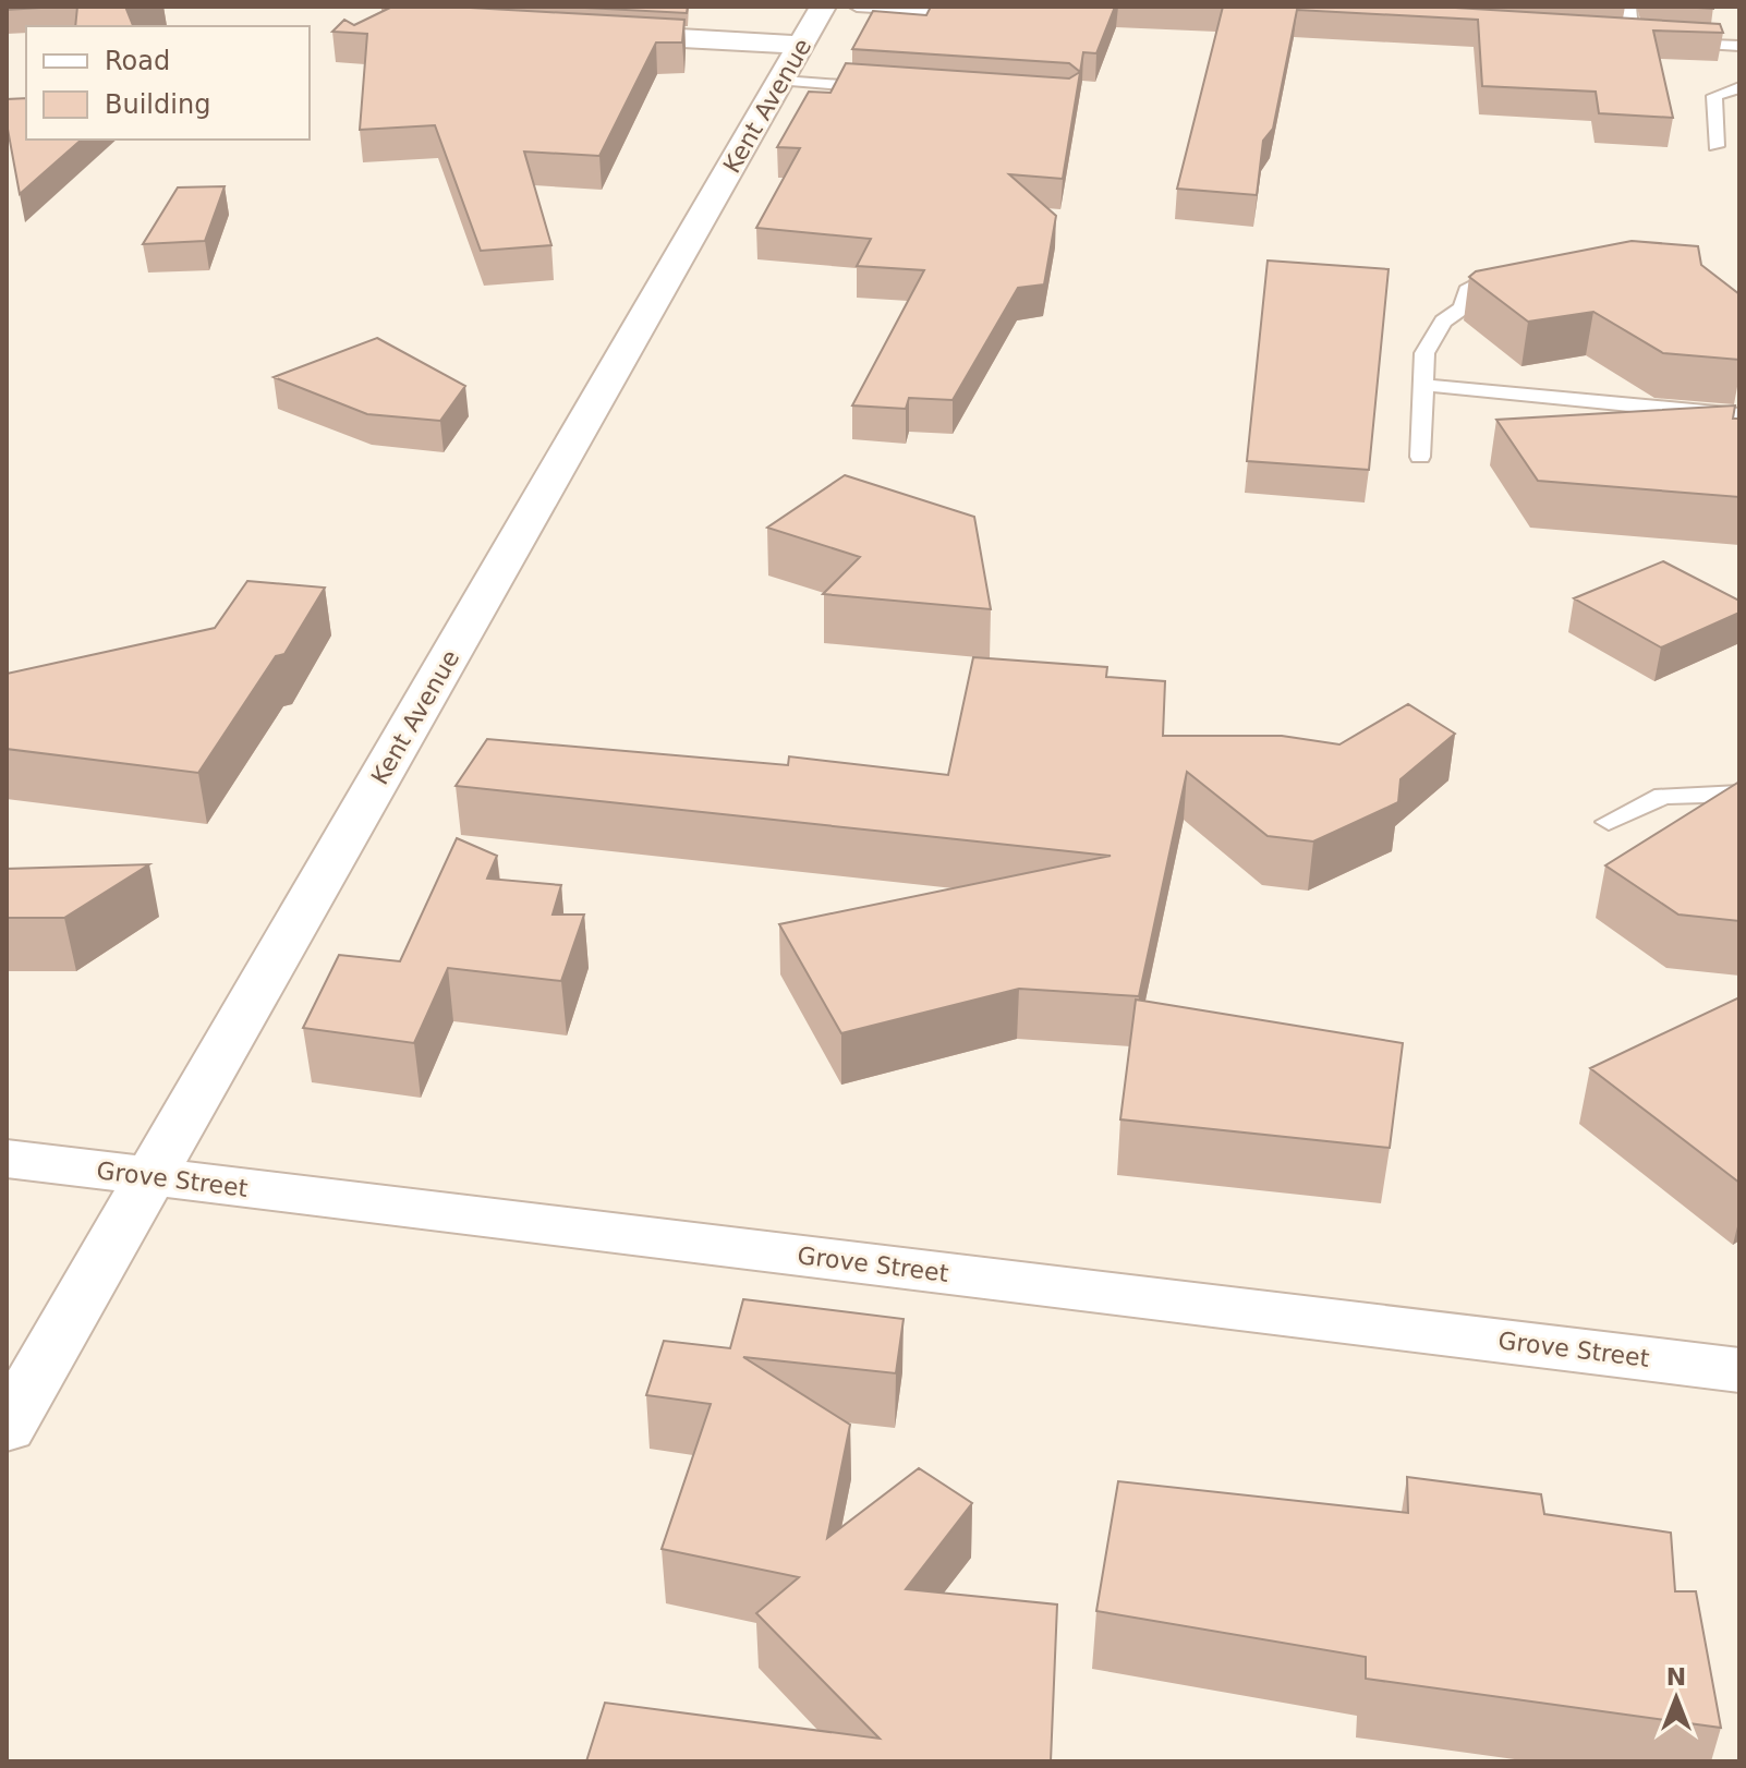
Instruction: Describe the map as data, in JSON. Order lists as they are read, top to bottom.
{
  "streets": {
    "street": ["Kent Avenue", "Grove Street"]
  },
  "crossings": [
    ["Kent Avenue", "Grove Street"]
  ],
  "legend": ["Road", "Building"],
  "north": "top"
}
